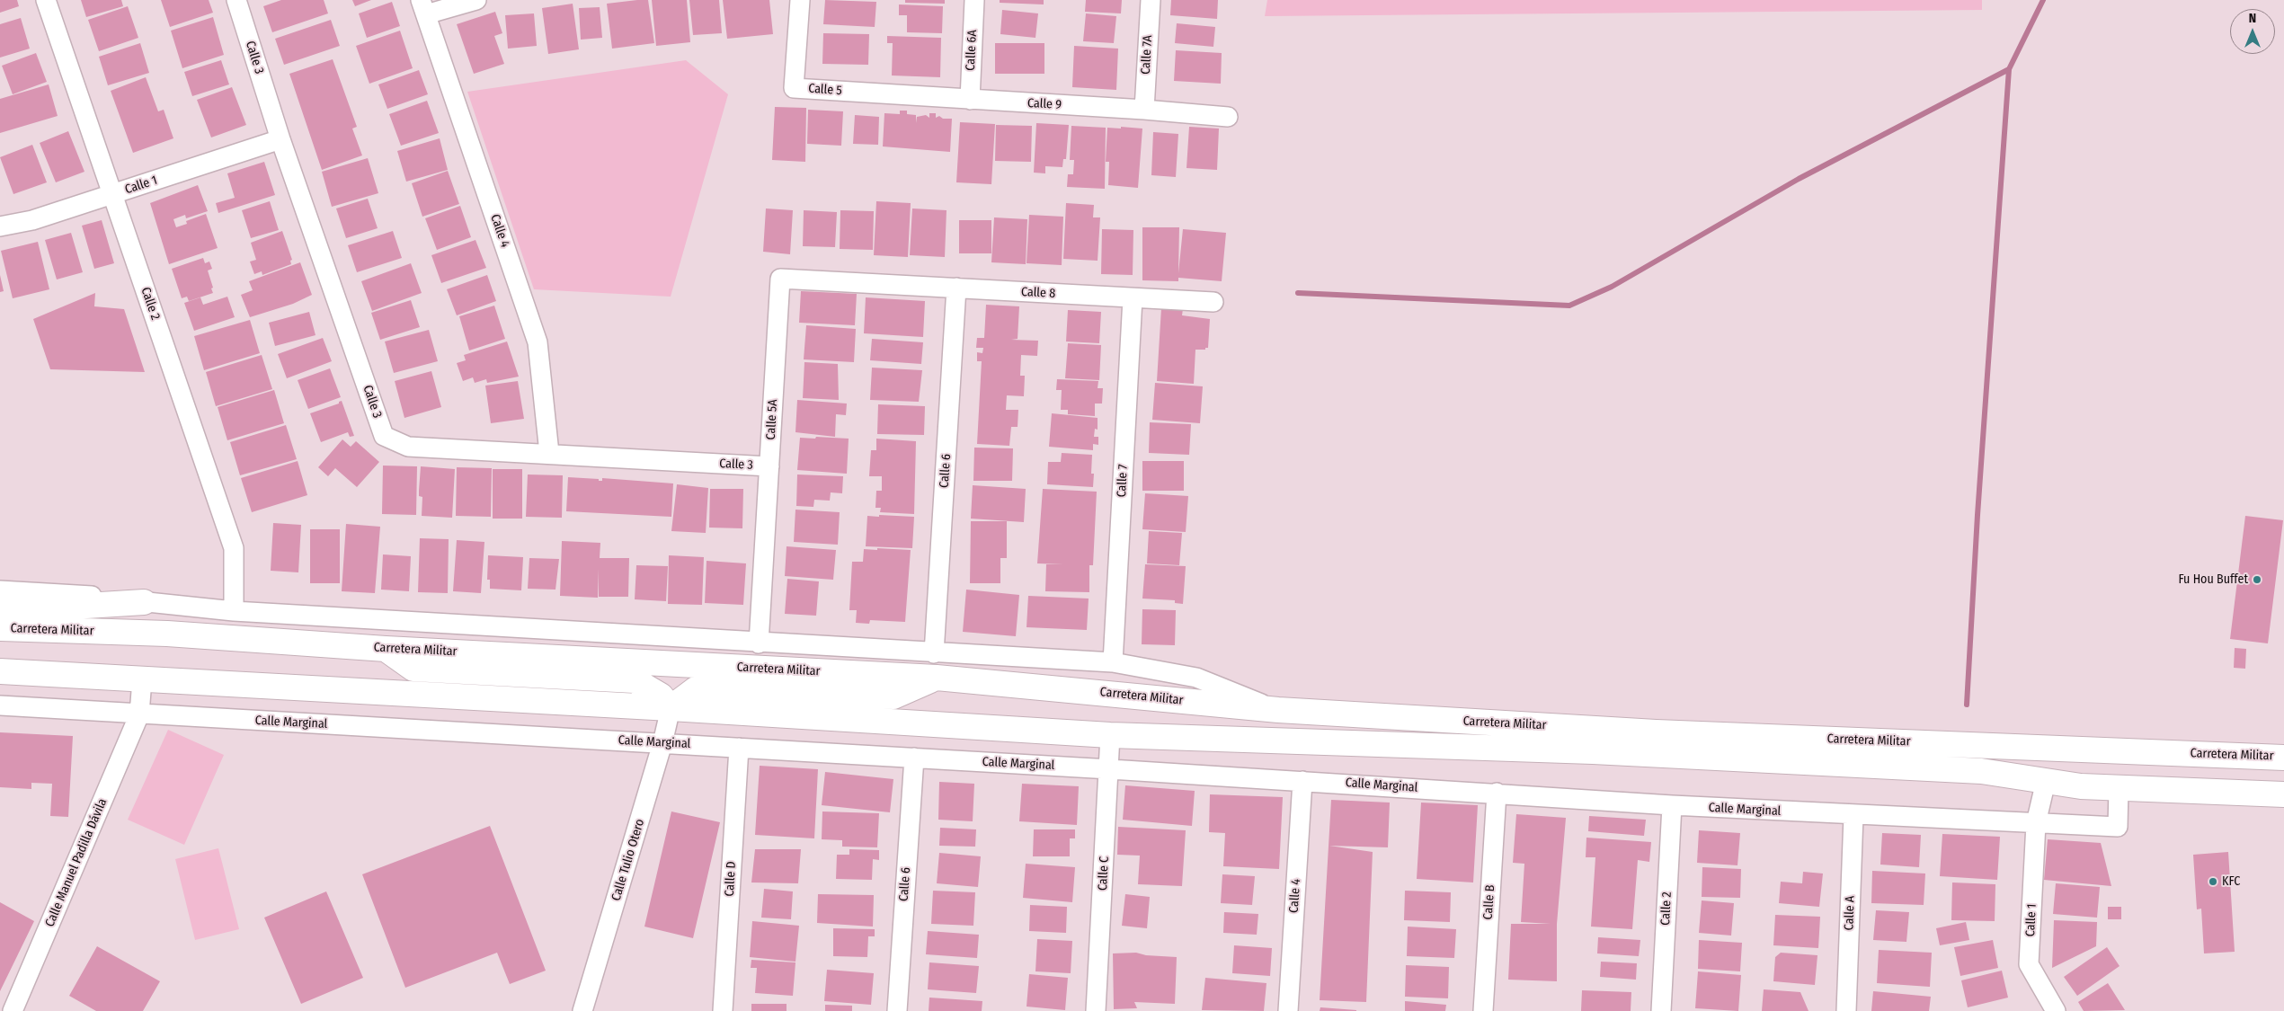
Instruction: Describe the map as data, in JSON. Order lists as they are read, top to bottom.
{
  "streets": {
    "main road": ["Carretera Militar"],
    "street": [
      "Calle 6A",
      "Calle 7A",
      "Calle 3",
      "Calle 5",
      "Calle 9",
      "Calle 1",
      "Calle 4",
      "Calle 8",
      "Calle 2",
      "Calle 5A",
      "Calle 6",
      "Calle 7",
      "Calle Marginal",
      "Calle Tulio Otero",
      "Calle Manuel Padilla Dávila",
      "Calle C",
      "Calle D",
      "Calle B",
      "Calle A"
    ]
  },
  "crossings": [
    ["Calle 6A", "Calle 9"],
    ["Calle 7A", "Calle 9"],
    ["Calle 3", "Calle 1"],
    ["Calle 3", "Calle 4"],
    ["Calle 3", "Calle 5A"],
    ["Calle 5", "Calle 9"],
    ["Calle 1", "Calle 2"],
    ["Calle 1", "Calle Marginal"],
    ["Calle 4", "Calle Marginal"],
    ["Calle 8", "Calle 5A"],
    ["Calle 8", "Calle 6"],
    ["Calle 8", "Calle 7"],
    ["Calle 2", "Calle Marginal"],
    ["Calle 6", "Calle Marginal"],
    ["Carretera Militar", "Calle Marginal"],
    ["Carretera Militar", "Calle Tulio Otero"],
    ["Carretera Militar", "Calle Manuel Padilla Dávila"],
    ["Carretera Militar", "Calle C"],
    ["Calle Marginal", "Calle Tulio Otero"],
    ["Calle Marginal", "Calle Manuel Padilla Dávila"],
    ["Calle Marginal", "Calle C"],
    ["Calle Marginal", "Calle D"],
    ["Calle Marginal", "Calle B"],
    ["Calle Marginal", "Calle A"]
  ],
  "places": ["Fu Hou Buffet", "KFC"],
  "north": "top"
}
